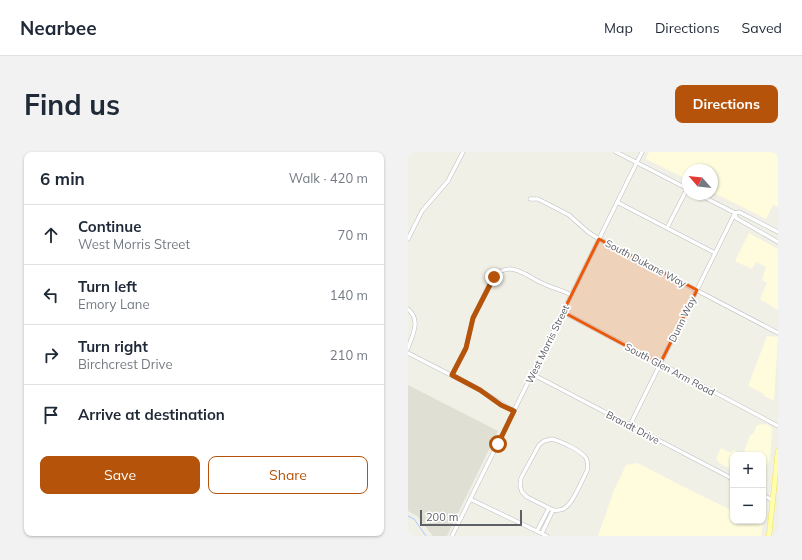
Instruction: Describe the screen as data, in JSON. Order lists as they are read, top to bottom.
{
  "streets": {
    "street": [
      "South Dukane Way",
      "Dunn Way",
      "West Morris Street",
      "South Glen Arm Road",
      "Brandt Drive"
    ]
  },
  "crossings": [
    ["South Dukane Way", "Dunn Way"],
    ["South Dukane Way", "West Morris Street"],
    ["Dunn Way", "South Glen Arm Road"],
    ["Dunn Way", "Brandt Drive"],
    ["West Morris Street", "South Glen Arm Road"],
    ["West Morris Street", "Brandt Drive"]
  ],
  "scale_bar": "200 m",
  "north": "top left",
  "page": {
    "header": "Nearbee",
    "nav": ["Map", "Directions", "Saved"],
    "buttons": [
      "Directions",
      ["Save", "Share"]
    ],
    "title": "Find us",
    "heading": ["6 min", "Walk · 420 m"],
    "list": [
      ["Continue", "West Morris Street", "70 m"],
      ["Turn left", "Emory Lane", "140 m"],
      ["Turn right", "Birchcrest Drive", "210 m"],
      "Arrive at destination"
    ],
    "map_buttons": ["+", "−"],
    "scale": "200 m"
  }
}
